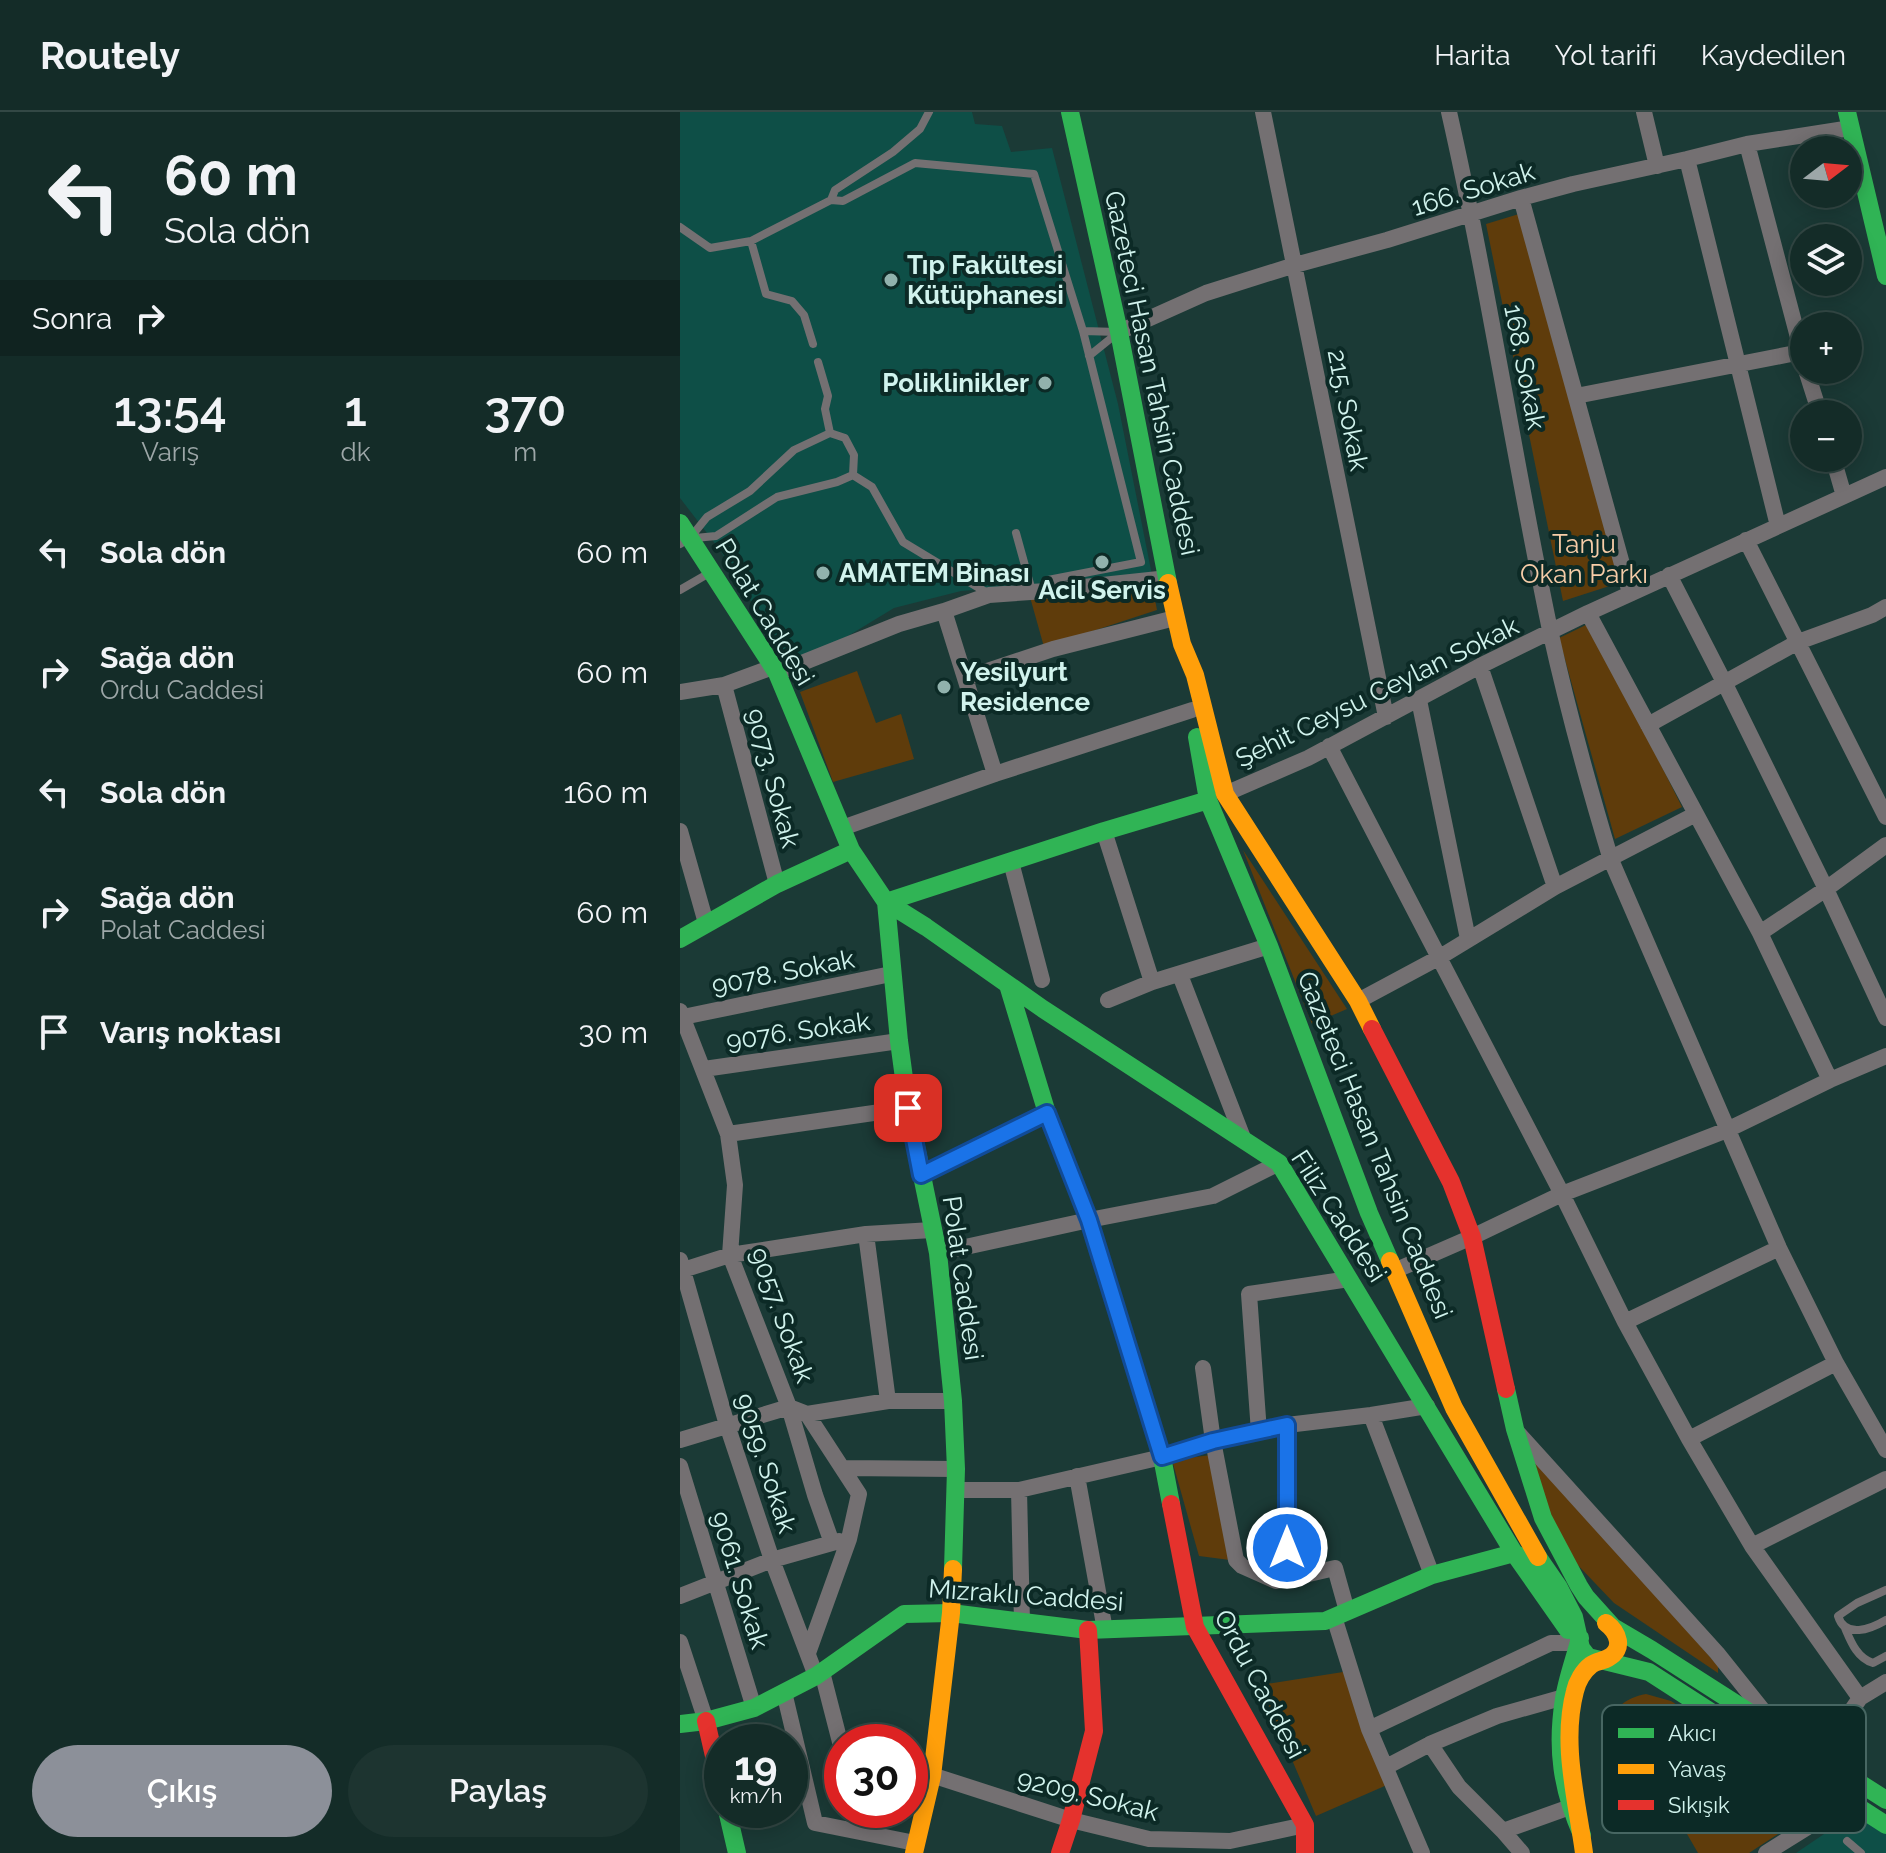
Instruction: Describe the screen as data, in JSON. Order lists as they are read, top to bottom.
{
  "streets": {
    "main road": [
      "Gazeteci Hasan Tahsin Caddesi",
      "Polat Caddesi",
      "Filiz Caddesi",
      "Mızraklı Caddesi",
      "Ordu Caddesi"
    ],
    "street": [
      "166. Sokak",
      "168. Sokak",
      "215. Sokak",
      "Şehit Ceysu Ceylan Sokak",
      "9073. Sokak",
      "9078. Sokak",
      "9076. Sokak",
      "9057. Sokak",
      "9059. Sokak",
      "9061. Sokak",
      "9209. Sokak"
    ]
  },
  "crossings": [
    ["166. Sokak", "168. Sokak"],
    ["166. Sokak", "Gazeteci Hasan Tahsin Caddesi"],
    ["166. Sokak", "215. Sokak"],
    ["168. Sokak", "Şehit Ceysu Ceylan Sokak"],
    ["Gazeteci Hasan Tahsin Caddesi", "Şehit Ceysu Ceylan Sokak"],
    ["215. Sokak", "Şehit Ceysu Ceylan Sokak"],
    ["Polat Caddesi", "9078. Sokak"],
    ["Polat Caddesi", "9076. Sokak"],
    ["Polat Caddesi", "Filiz Caddesi"],
    ["Polat Caddesi", "Mızraklı Caddesi"],
    ["Polat Caddesi", "9209. Sokak"],
    ["9078. Sokak", "9057. Sokak"],
    ["9076. Sokak", "9057. Sokak"],
    ["Filiz Caddesi", "Mızraklı Caddesi"],
    ["Filiz Caddesi", "Ordu Caddesi"],
    ["9059. Sokak", "Mızraklı Caddesi"],
    ["9061. Sokak", "Mızraklı Caddesi"],
    ["Mızraklı Caddesi", "Ordu Caddesi"],
    ["Ordu Caddesi", "9209. Sokak"]
  ],
  "parks": ["Tanju Okan Parkı"],
  "places": [
    "Tıp Fakültesi Kütüphanesi",
    "Poliklinikler",
    "Acil Servis",
    "AMATEM Binası",
    "Yesilyurt Residence"
  ],
  "legend": ["Akıcı", "Yavaş", "Sıkışık"],
  "north": "right",
  "page": {
    "header": "Routely",
    "nav": ["Harita", "Yol tarifi", "Kaydedilen"],
    "turn": ["60 m", "Sola dön"],
    "map_buttons": ["+", "−"],
    "then": "Sonra",
    "eta": [
      "13:54",
      "Varış",
      "1",
      "dk",
      "370",
      "m"
    ],
    "list": [
      {
        "name": "Sola dön",
        "value": "60 m"
      },
      {
        "name": "Sağa dön",
        "note": "Ordu Caddesi",
        "value": "60 m"
      },
      {
        "name": "Sola dön",
        "value": "160 m"
      },
      {
        "name": "Sağa dön",
        "note": "Polat Caddesi",
        "value": "60 m"
      },
      {
        "name": "Varış noktası",
        "value": "30 m"
      }
    ],
    "speed": "19 km/h",
    "limit": "30",
    "buttons": ["Çıkış", "Paylaş"]
  }
}
